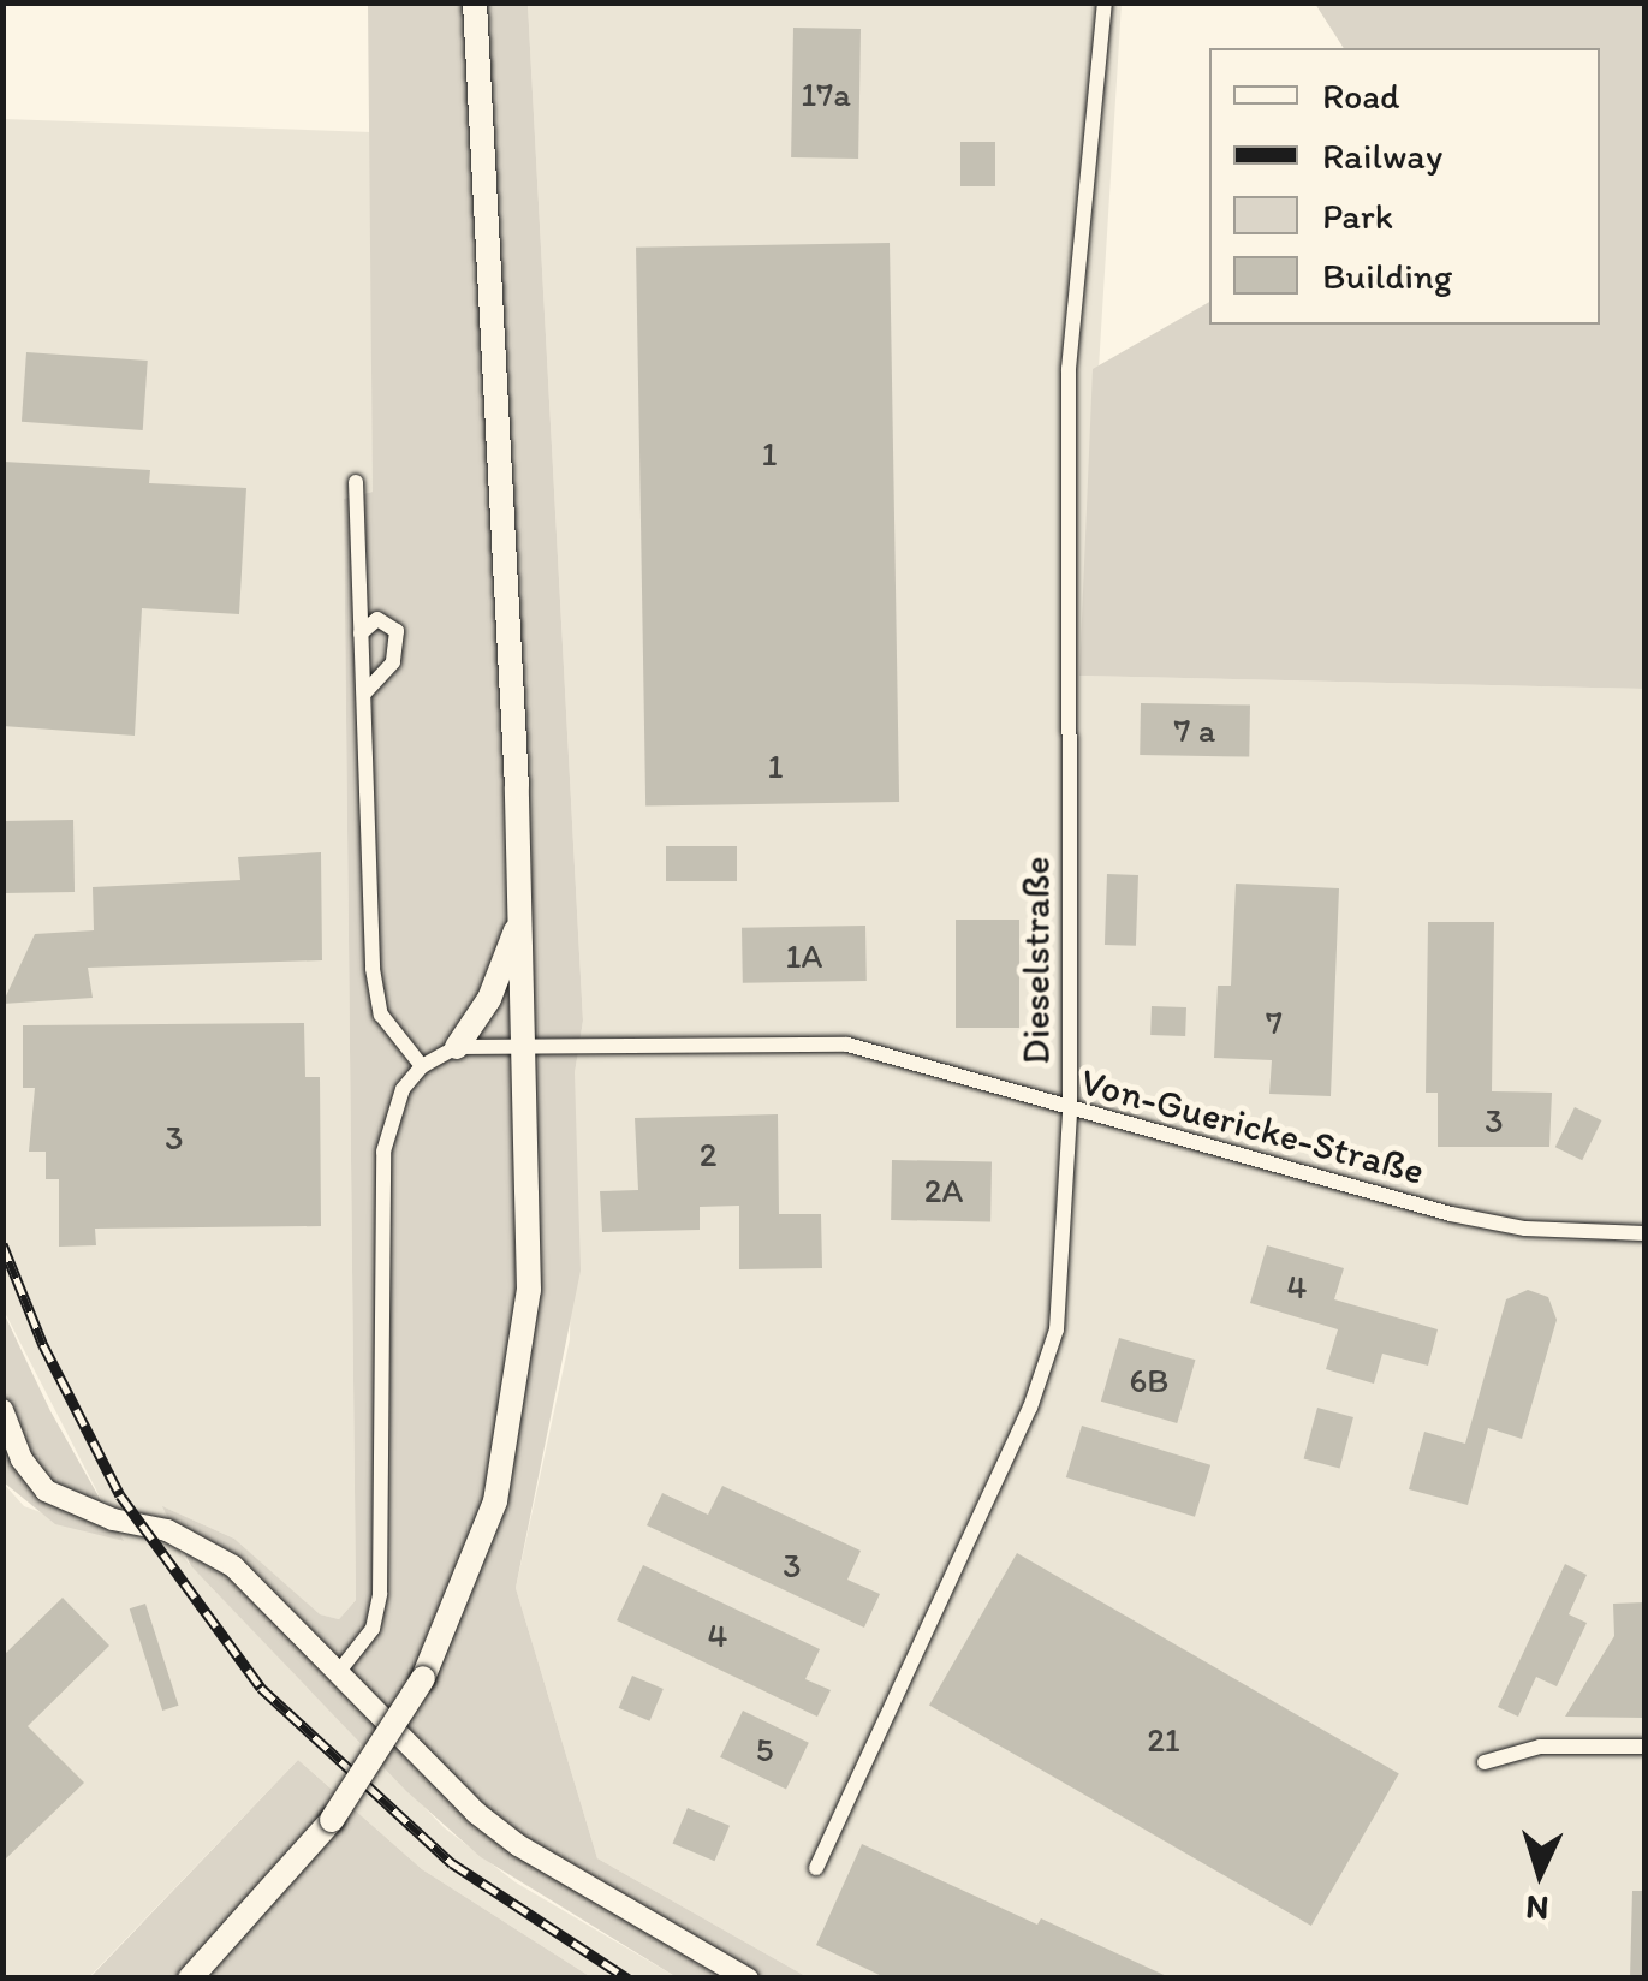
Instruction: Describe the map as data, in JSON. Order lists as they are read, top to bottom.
{
  "streets": {
    "street": ["Dieselstraße", "Von-Guericke-Straße"]
  },
  "crossings": [
    ["Dieselstraße", "Von-Guericke-Straße"]
  ],
  "house_numbers": [
    "17a",
    "1",
    "7 a",
    "1",
    "1A",
    "7",
    "3",
    "3",
    "2",
    "2A",
    "4",
    "6B",
    "3",
    "4",
    "21",
    "5"
  ],
  "legend": [
    "Road",
    "Railway",
    "Park",
    "Building"
  ],
  "north": "bottom"
}
